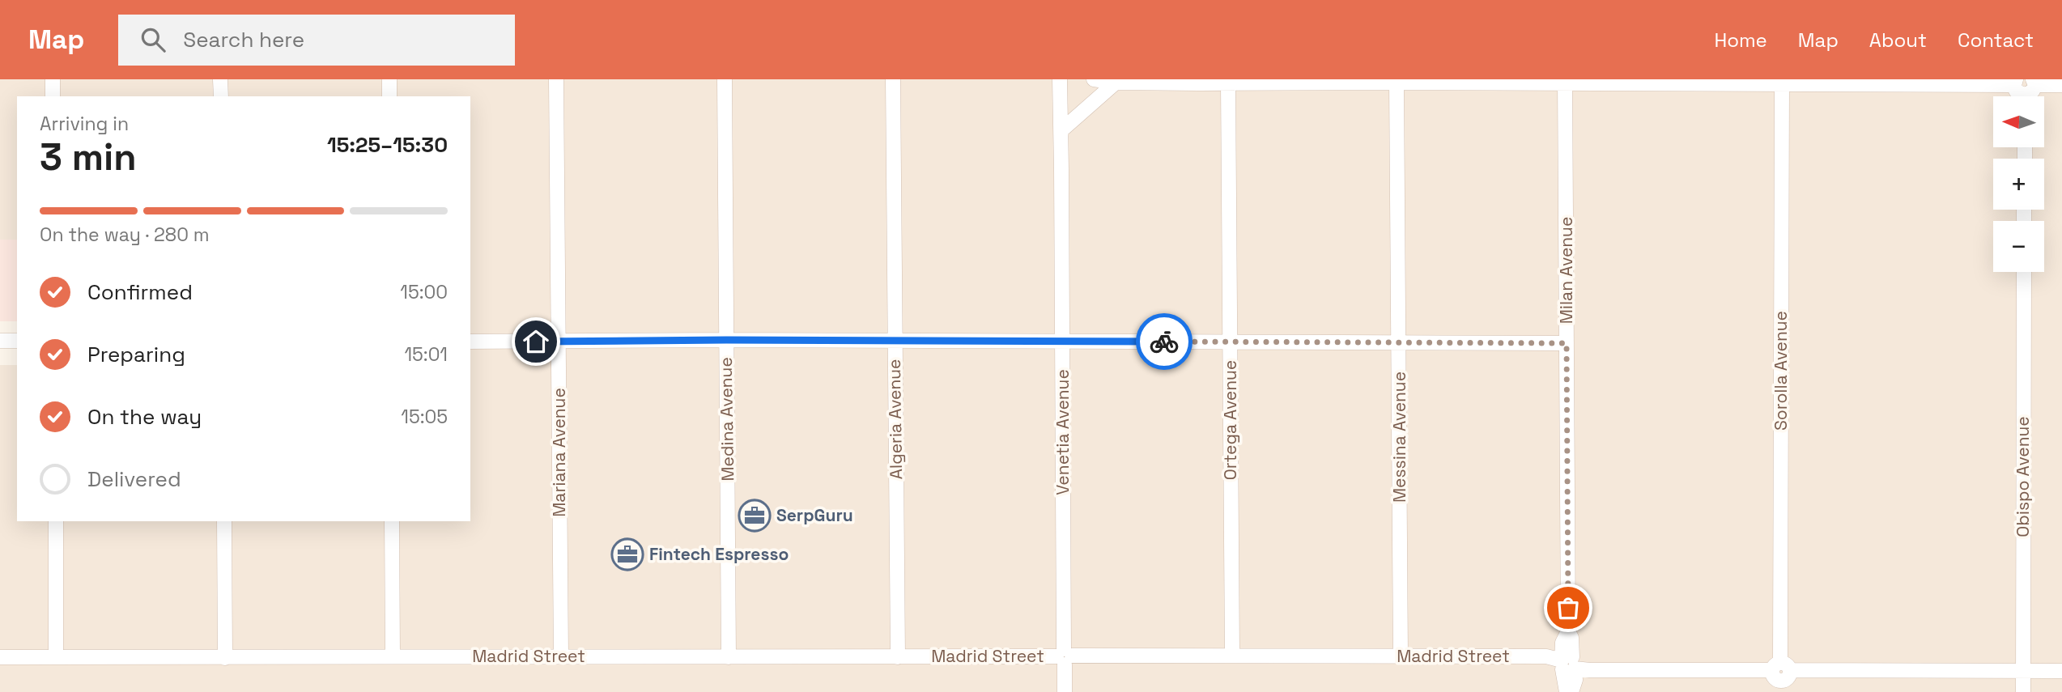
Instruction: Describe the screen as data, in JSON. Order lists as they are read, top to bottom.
{
  "streets": {
    "street": [
      "Milan Avenue",
      "Sorolla Avenue",
      "Medina Avenue",
      "Algeria Avenue",
      "Ortega Avenue",
      "Venetia Avenue",
      "Messina Avenue",
      "Mariana Avenue",
      "Obispo Avenue",
      "Madrid Street"
    ]
  },
  "crossings": [
    ["Milan Avenue", "Madrid Street"],
    ["Sorolla Avenue", "Madrid Street"],
    ["Medina Avenue", "Madrid Street"],
    ["Algeria Avenue", "Madrid Street"],
    ["Ortega Avenue", "Madrid Street"],
    ["Venetia Avenue", "Madrid Street"],
    ["Messina Avenue", "Madrid Street"],
    ["Mariana Avenue", "Madrid Street"],
    ["Obispo Avenue", "Madrid Street"]
  ],
  "places": {
    "office": ["SerpGuru", "Fintech Espresso"]
  },
  "north": "left",
  "page": {
    "header": "Map",
    "search": "Search here",
    "nav": [
      "Home",
      "Map",
      "About",
      "Contact"
    ],
    "map_buttons": ["+", "−"],
    "heading": ["3 min", "Arriving in", "15:25–15:30"],
    "bar": "On the way · 280 m",
    "list": [
      ["Confirmed", "15:00"],
      ["Preparing", "15:01"],
      ["On the way", "15:05"],
      "Delivered"
    ]
  }
}
